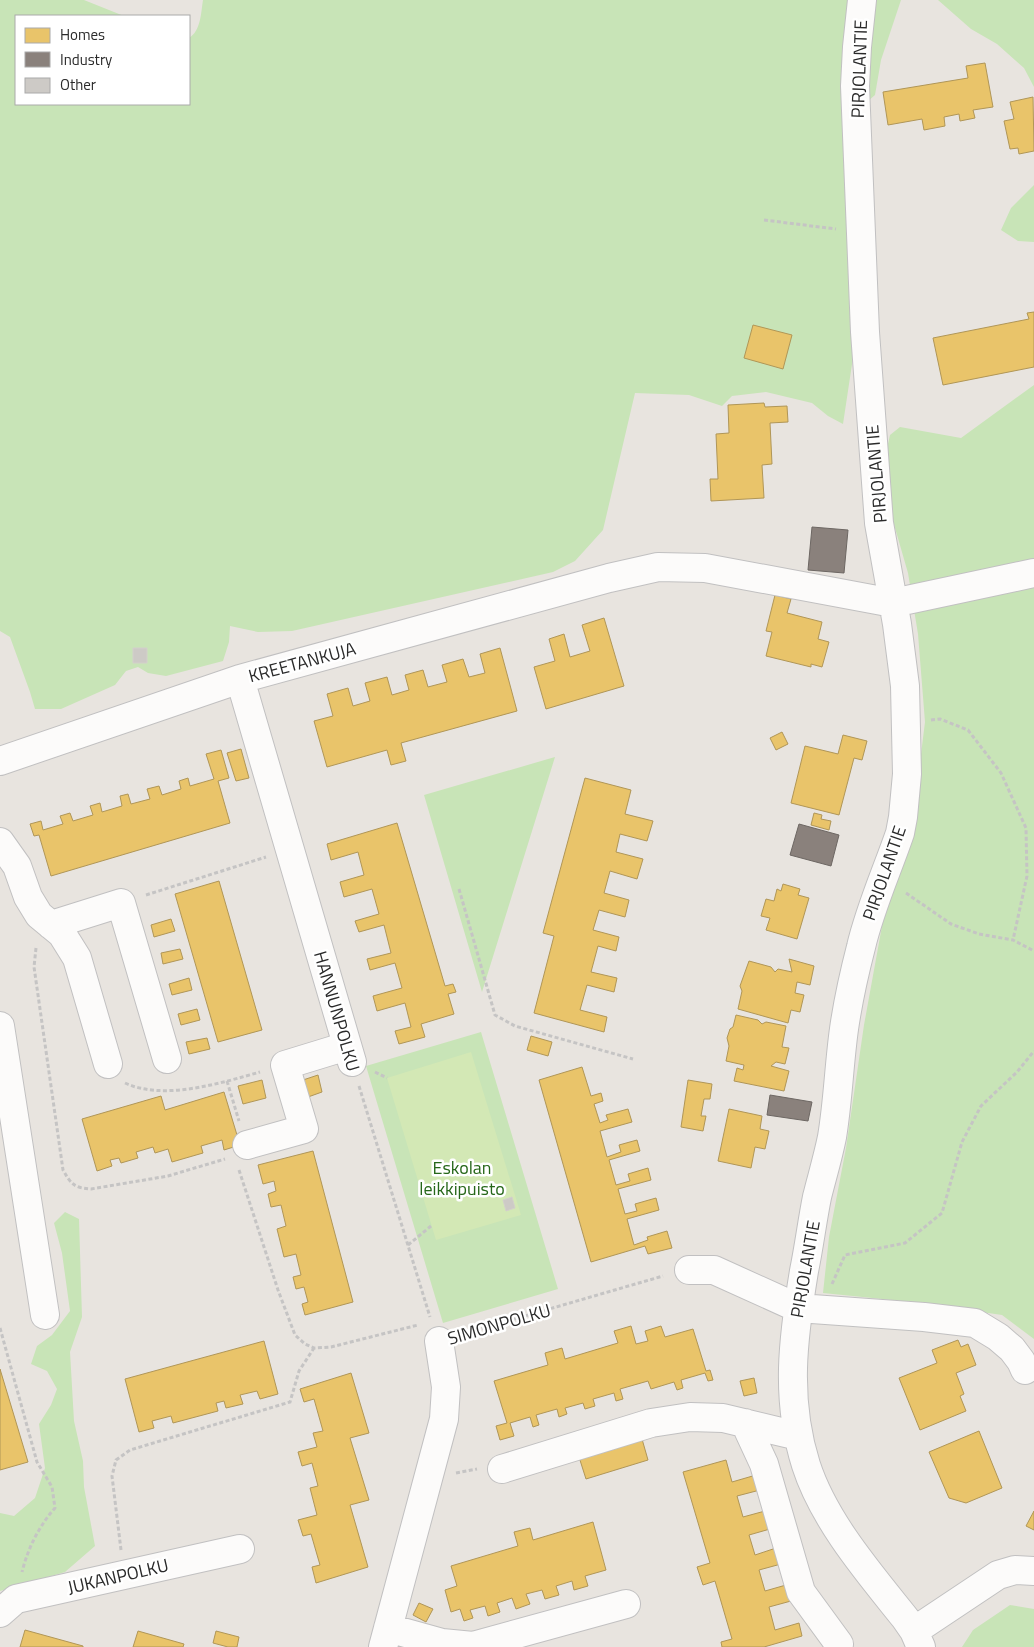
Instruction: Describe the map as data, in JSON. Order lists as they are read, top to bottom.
{
  "streets": {
    "street": [
      "PIRJOLANTIE",
      "KREETANKUJA",
      "HANNUNPOLKU",
      "SIMONPOLKU",
      "JUKANPOLKU"
    ]
  },
  "crossings": [
    ["PIRJOLANTIE", "KREETANKUJA"],
    ["KREETANKUJA", "HANNUNPOLKU"],
    ["HANNUNPOLKU", "SIMONPOLKU"]
  ],
  "parks": ["Eskolan leikkipuisto"],
  "legend": ["Homes", "Industry", "Other"]
}
